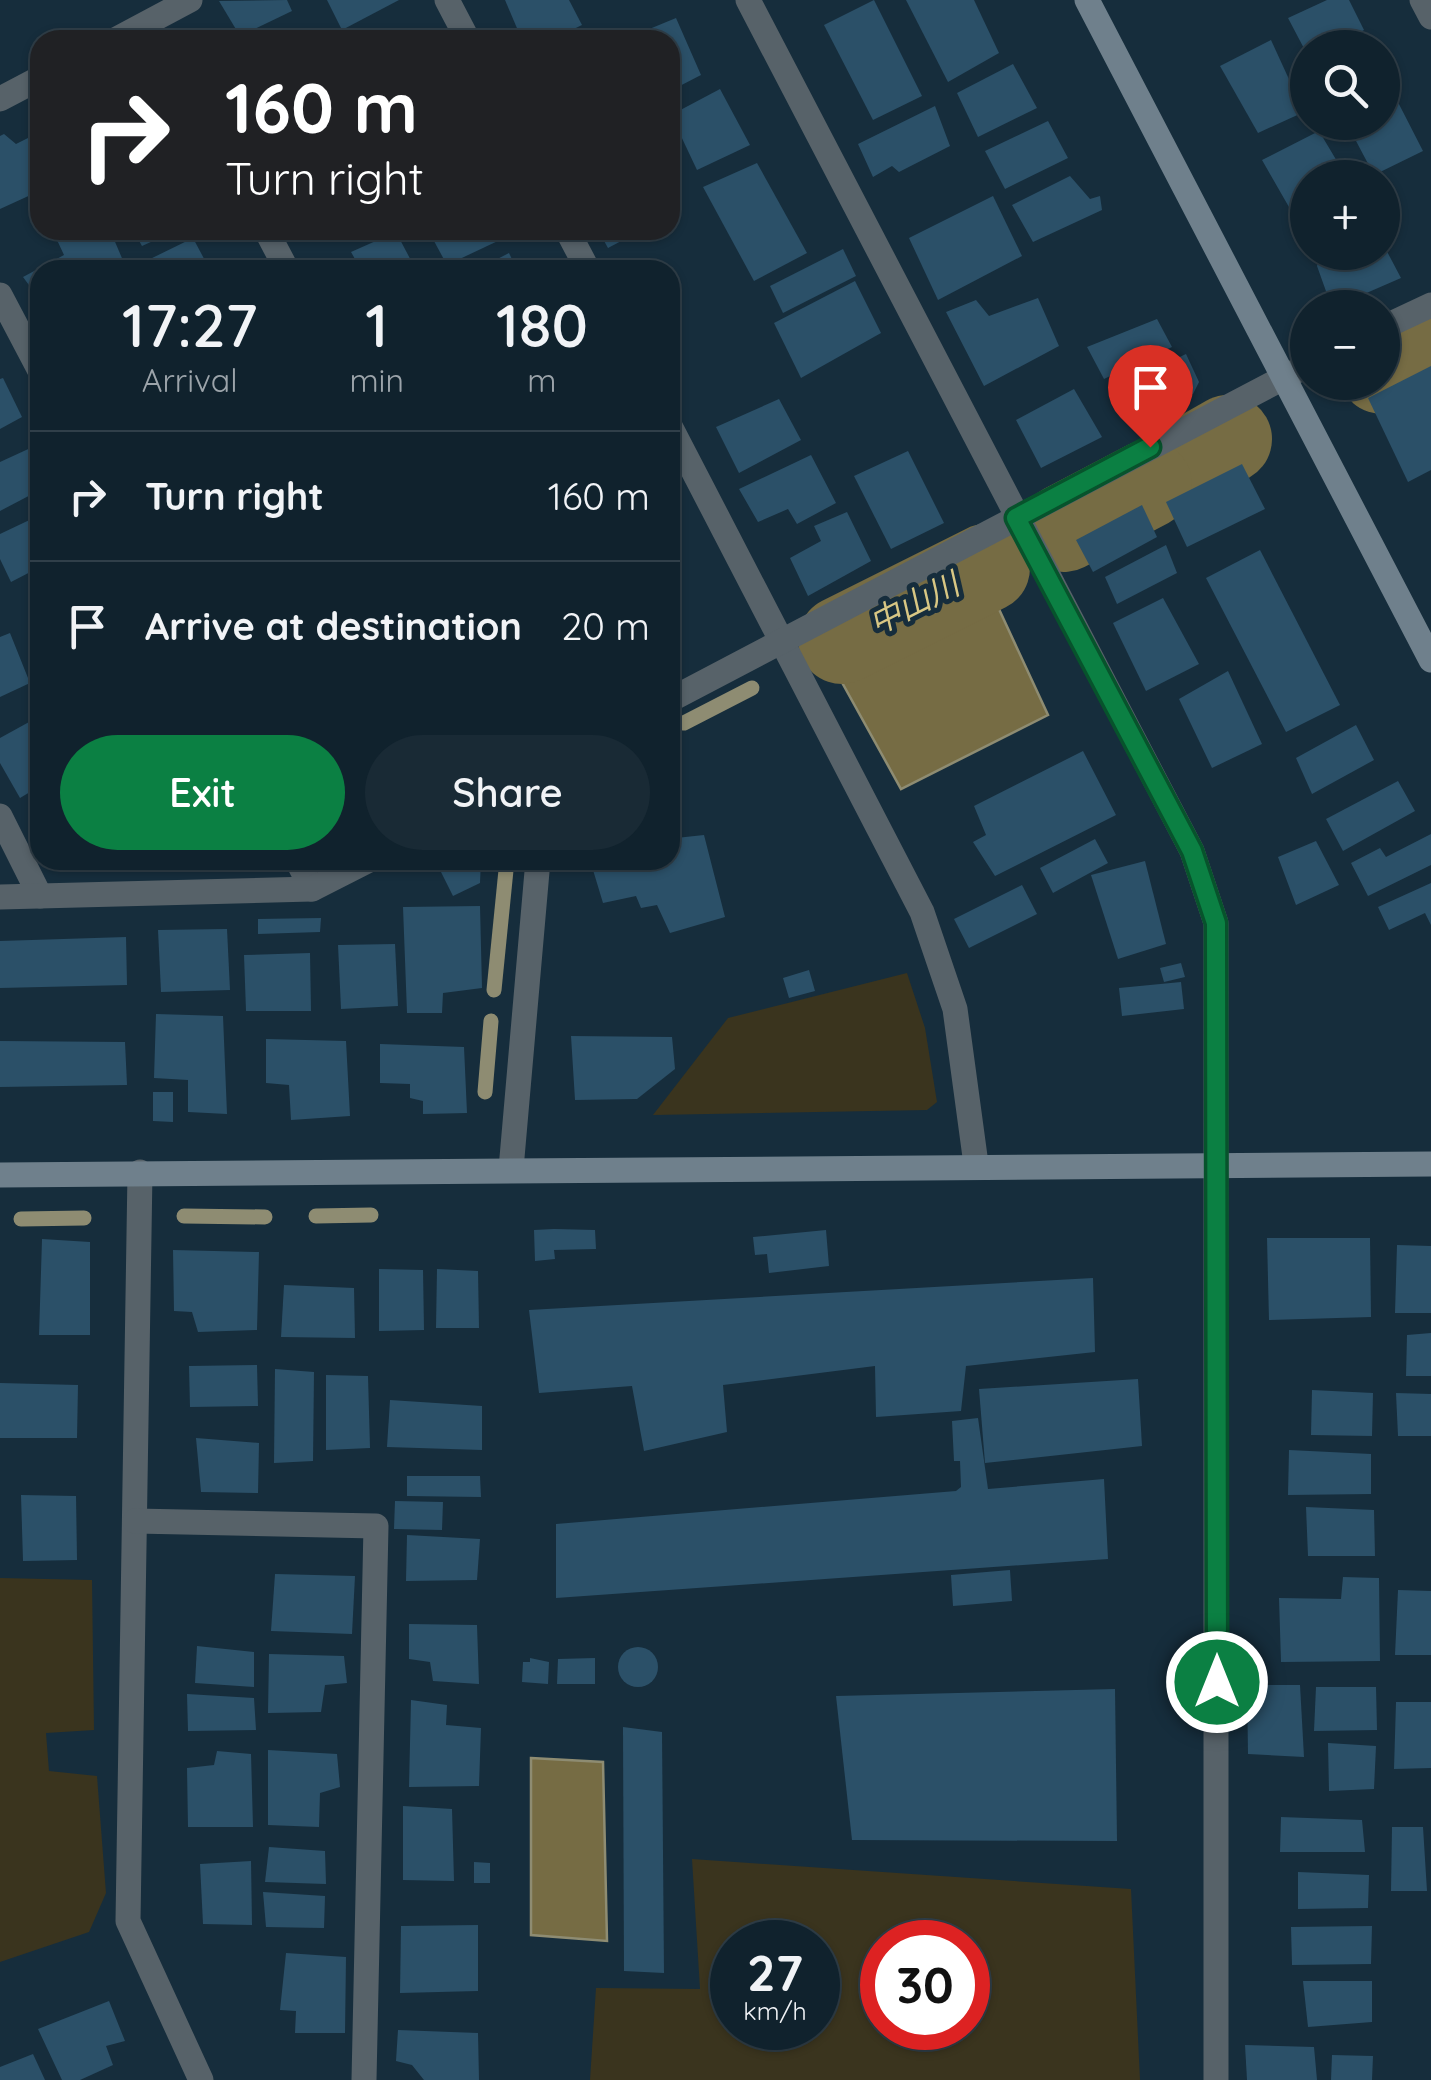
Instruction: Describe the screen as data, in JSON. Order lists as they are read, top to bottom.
{
  "water": ["中山川"],
  "page": {
    "map_buttons": ["+", "−"],
    "turn": ["160 m", "Turn right"],
    "eta": [
      "17:27",
      "Arrival",
      "1",
      "min",
      "180",
      "m"
    ],
    "list": [
      {
        "name": "Turn right",
        "value": "160 m"
      },
      {
        "name": "Arrive at destination",
        "value": "20 m"
      }
    ],
    "buttons": ["Exit", "Share"],
    "speed": "27 km/h",
    "limit": "30"
  }
}
